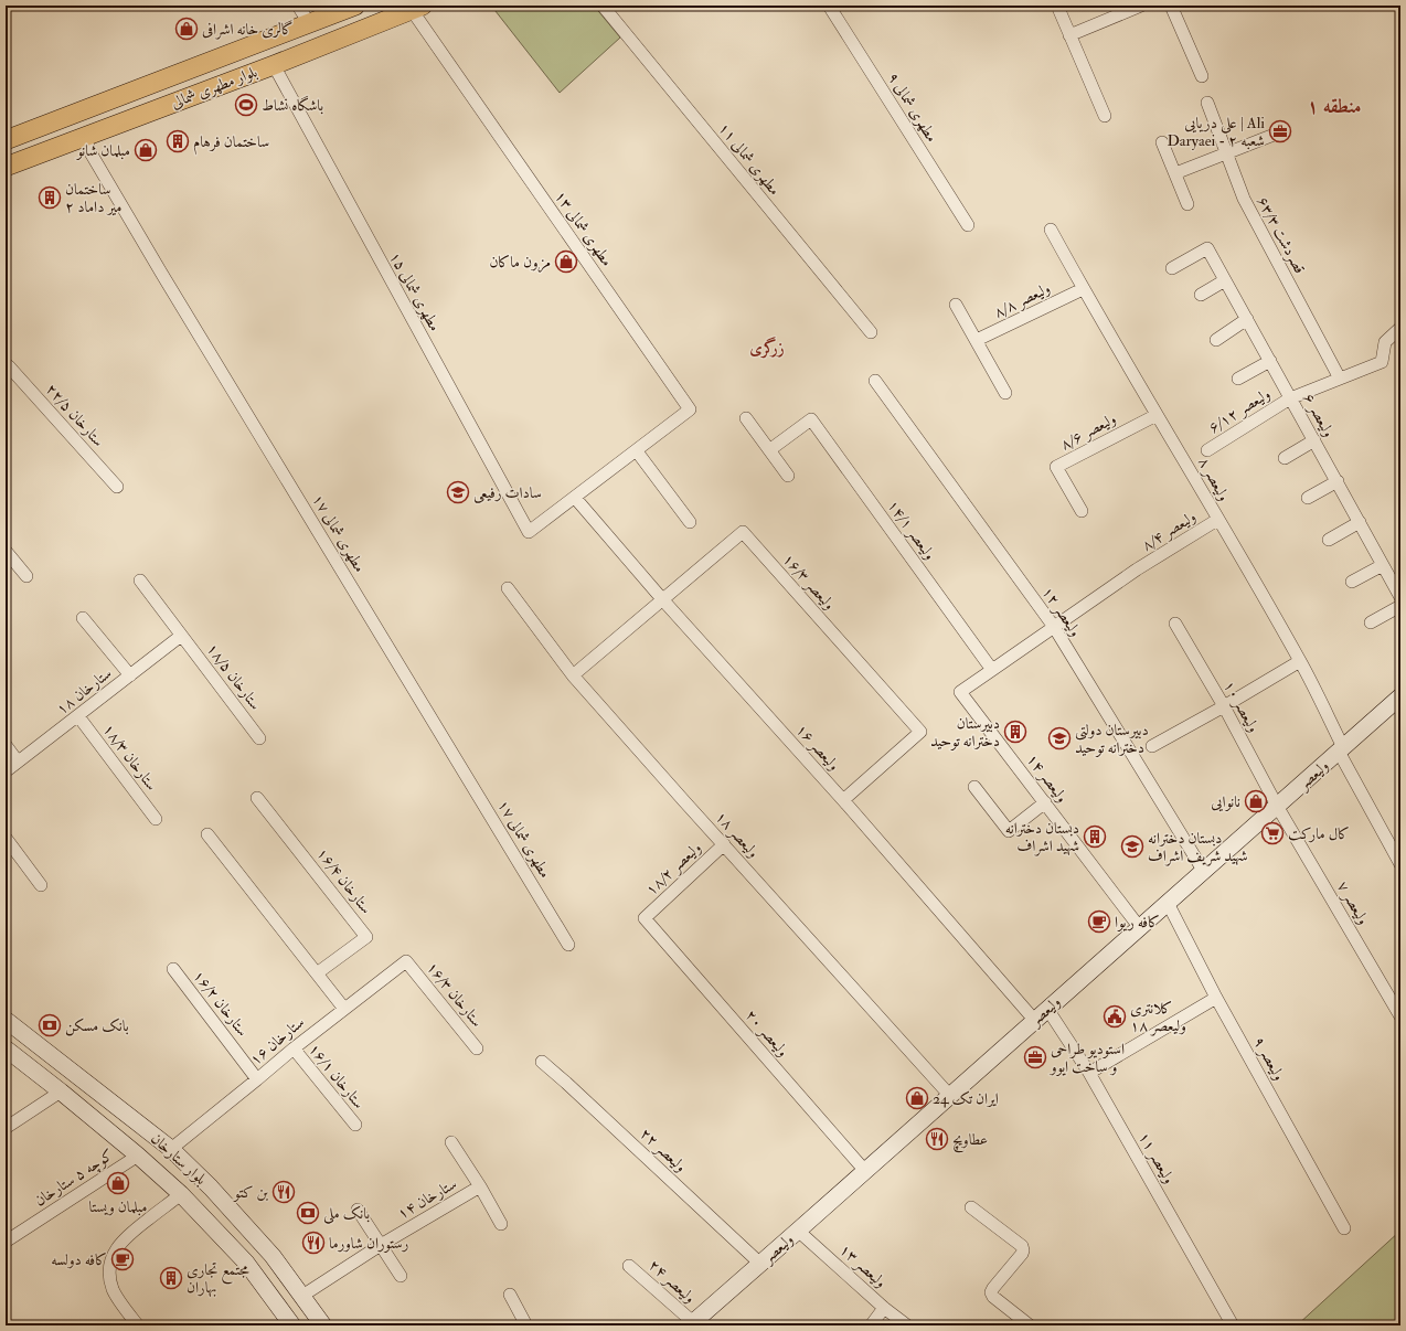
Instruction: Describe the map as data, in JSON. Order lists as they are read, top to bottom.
{
  "streets": {
    "main road": ["بلوار مطهرى شمالى", "ولیعصر", "بلوار ستارخان"],
    "street": [
      "۹ مطهری شمالی",
      "۱۱ مطهری شمالی",
      "۱۳ مطهری شمالی",
      "۶۳/۳ قصردشت",
      "۱۵ مطهری شمالی",
      "۸/۸ ولیعصر",
      "۶/۱۲ ولیعصر",
      "۲۲/۵ ستارخان",
      "۶ ولیعصر",
      "۸/۶ ولیعصر",
      "۸ ولیعصر",
      "۱۴/۱ ولیعصر",
      "۸/۴ ولیعصر",
      "۱۷ مطهری شمالی",
      "۱۶/۳ ولیعصر",
      "۱۲ ولیعصر",
      "۱۸/۵ ستارخان",
      "۱۸ ستارخان",
      "۱۰ ولیعصر",
      "۱۶ ولیعصر",
      "۱۸/۳ ستارخان",
      "۱۴ ولیعصر",
      "۱۸ ولیعصر",
      "۱۸/۲ ولیعصر",
      "۱۶/۴ ستارخان",
      "۷ ولیعصر",
      "۱۶/۳ ستارخان",
      "۱۶/۲ ستارخان",
      "۲۰ ولیعصر",
      "۱۶ ستارخان",
      "۹ ولیعصر",
      "۱۶/۱ ستارخان",
      "۲۲ ولیعصر",
      "۱۱ ولیعصر",
      "کوچه ۵ ستارخان",
      "۱۴ ستارخان",
      "۱۳ ولیعصر",
      "۲۴ ولیعصر"
    ]
  },
  "crossings": [
    ["بلوار مطهرى شمالى", "۱۳ مطهری شمالی"],
    ["بلوار مطهرى شمالى", "۱۵ مطهری شمالی"],
    ["بلوار مطهرى شمالى", "۱۷ مطهری شمالی"],
    ["۶۳/۳ قصردشت", "۶/۱۲ ولیعصر"],
    ["۱۵ مطهری شمالی", "۱۶ ولیعصر"],
    ["۸/۸ ولیعصر", "۸ ولیعصر"],
    ["۶/۱۲ ولیعصر", "۶ ولیعصر"],
    ["۸/۶ ولیعصر", "۸ ولیعصر"],
    ["۸ ولیعصر", "۸/۴ ولیعصر"],
    ["۸ ولیعصر", "ولیعصر"],
    ["۱۴/۱ ولیعصر", "۸/۴ ولیعصر"],
    ["۱۴/۱ ولیعصر", "۱۴ ولیعصر"],
    ["۸/۴ ولیعصر", "۱۲ ولیعصر"],
    ["۸/۴ ولیعصر", "۱۴ ولیعصر"],
    ["۱۶/۳ ولیعصر", "۱۶ ولیعصر"],
    ["۱۲ ولیعصر", "ولیعصر"],
    ["۱۸/۵ ستارخان", "۱۸ ستارخان"],
    ["۱۸ ستارخان", "۱۸/۳ ستارخان"],
    ["۱۰ ولیعصر", "ولیعصر"],
    ["۱۰ ولیعصر", "۷ ولیعصر"],
    ["۱۶ ولیعصر", "ولیعصر"],
    ["ولیعصر", "۱۴ ولیعصر"],
    ["ولیعصر", "۱۸ ولیعصر"],
    ["ولیعصر", "۷ ولیعصر"],
    ["ولیعصر", "۲۰ ولیعصر"],
    ["ولیعصر", "۹ ولیعصر"],
    ["ولیعصر", "۲۲ ولیعصر"],
    ["ولیعصر", "۱۱ ولیعصر"],
    ["ولیعصر", "۱۳ ولیعصر"],
    ["ولیعصر", "۲۴ ولیعصر"],
    ["۱۸ ولیعصر", "۱۸/۲ ولیعصر"],
    ["۱۸/۲ ولیعصر", "۲۰ ولیعصر"],
    ["۱۶/۳ ستارخان", "۱۶ ستارخان"],
    ["۱۶/۲ ستارخان", "۱۶ ستارخان"],
    ["۱۶ ستارخان", "۱۶/۱ ستارخان"],
    ["۱۶ ستارخان", "بلوار ستارخان"],
    ["بلوار ستارخان", "کوچه ۵ ستارخان"],
    ["بلوار ستارخان", "۱۴ ستارخان"]
  ],
  "districts": ["منطقه ۱", "زرگری"],
  "places": {
    "shop": [
      "گالری خانه اشرافی",
      "مبلمان شانو",
      "مزون ماکان",
      "نانوایی",
      "ایران تک 24",
      "مبلمان ویستا"
    ],
    "sports": ["باشگاه نشاط"],
    "office": ["علی دریایی | Ali Daryaei - شعبه ۲", "استودیو طراحی و ساخت ایوو"],
    "building": [
      "ساختمان فرهام",
      "ساختمان میر داماد ۲",
      "دبیرستان دخترانه توحید",
      "دبستان دخترانه شهید اشراف",
      "مجتمع تجاری بهاران"
    ],
    "school or university": ["سادات رفیعی", "دبیرستان دولتی دخترانه توحید", "دبستان دخترانه شهید شریف اشراف"],
    "supermarket": ["کال مارکت"],
    "cafe": ["کافه ریوا", "کافه دولسه"],
    "public building": ["کلانتری ۱۸ ولیعصر"],
    "bank": ["بانک مسکن", "بانک ملی"],
    "restaurant": ["عطاویچ", "بن کتو", "رستوران شاورما"]
  }
}
